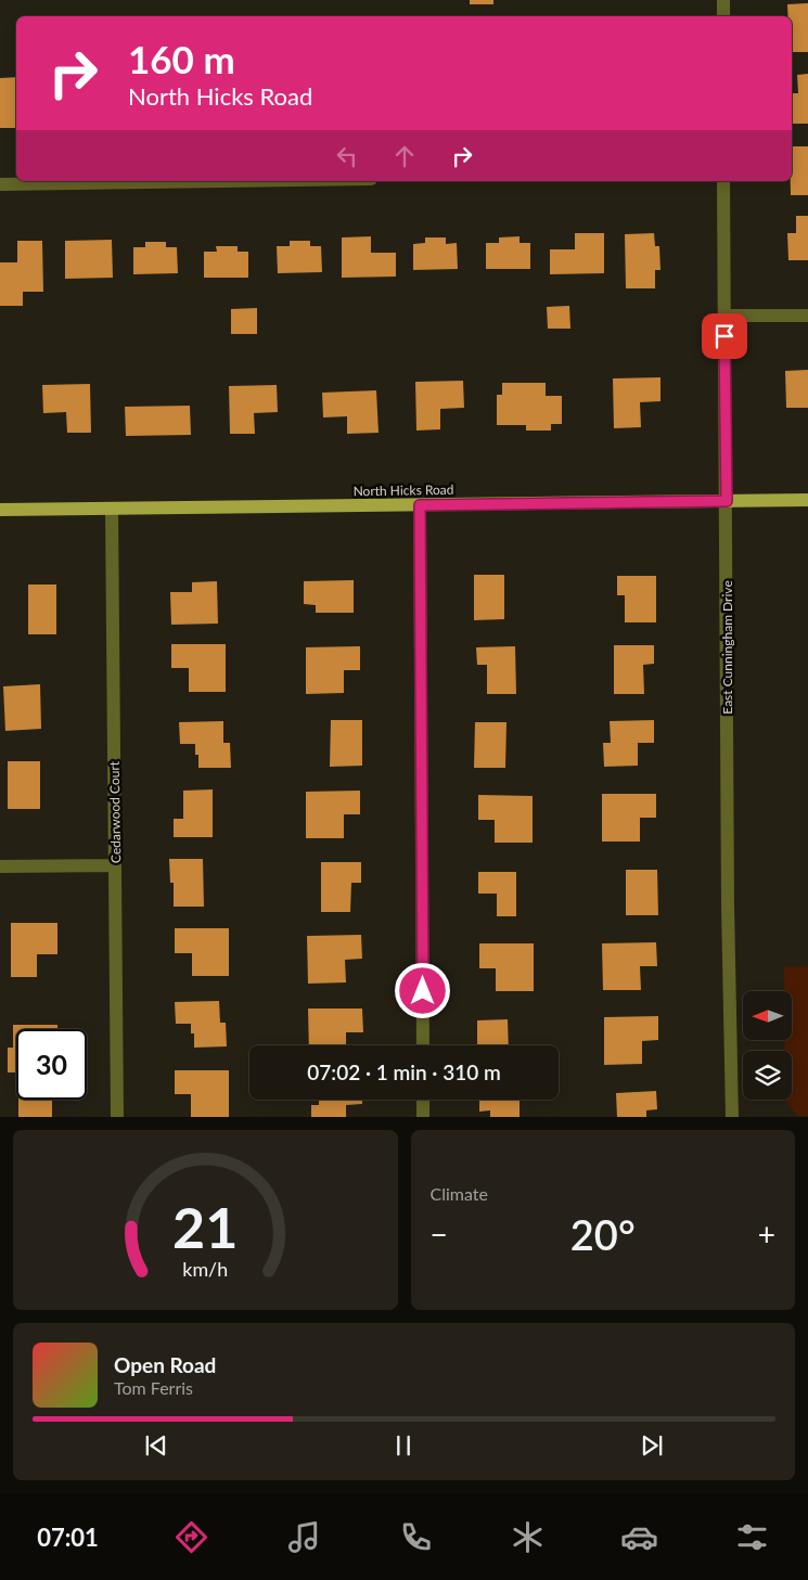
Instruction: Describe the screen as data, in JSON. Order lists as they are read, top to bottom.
{
  "streets": {
    "main road": ["North Hicks Road"],
    "street": ["East Cunningham Drive", "Cedarwood Court"]
  },
  "crossings": [
    ["North Hicks Road", "East Cunningham Drive"],
    ["North Hicks Road", "Cedarwood Court"]
  ],
  "north": "left",
  "page": {
    "turn": ["160 m", "North Hicks Road"],
    "limit": "30",
    "trip": "07:02 · 1 min · 310 m",
    "tile": "Climate",
    "heat": ["−", "20°", "+"],
    "song": ["Open Road", "Tom Ferris"],
    "tabs": "07:01",
    "gauge": ["21", "km/h"]
  }
}
